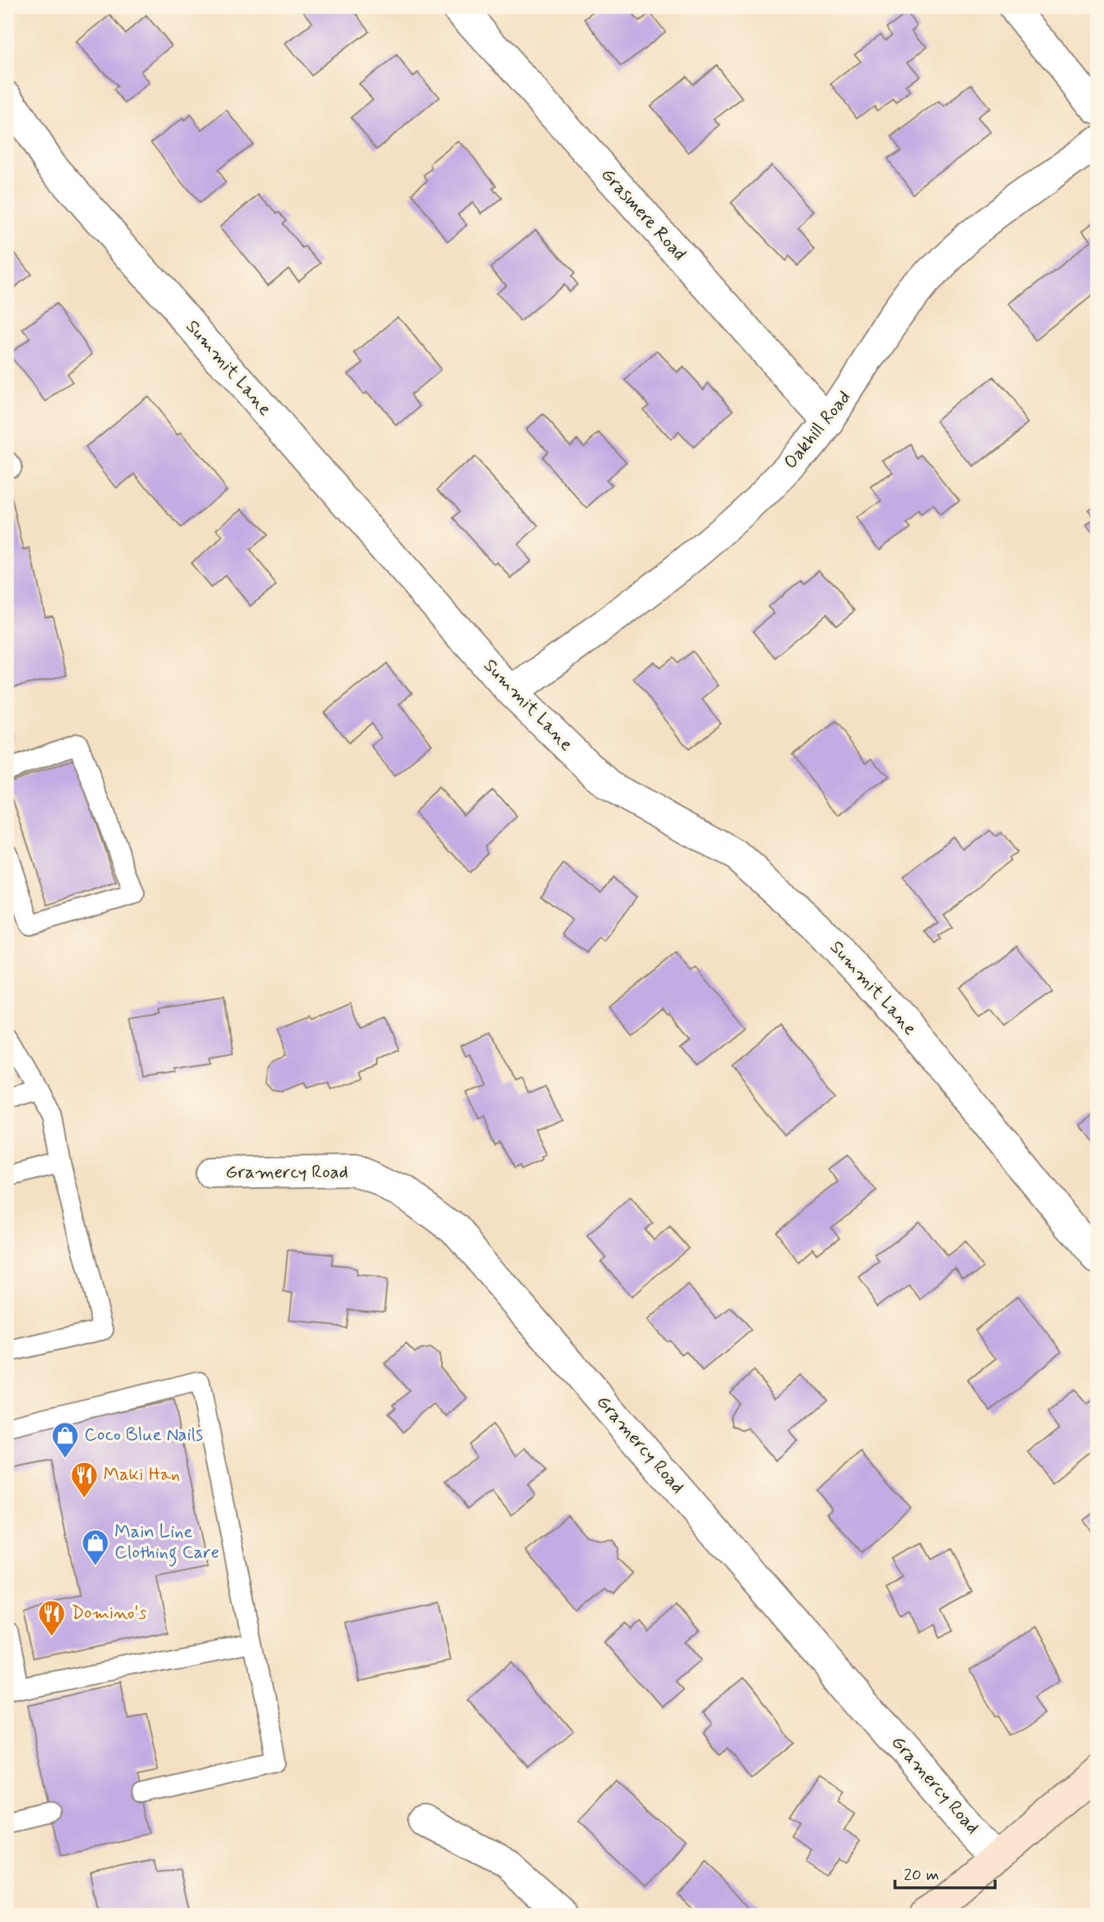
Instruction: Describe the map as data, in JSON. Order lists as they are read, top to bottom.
{
  "streets": {
    "street": [
      "Grasmere Road",
      "Summit Lane",
      "Oakhill Road",
      "Gramercy Road"
    ]
  },
  "crossings": [
    ["Grasmere Road", "Oakhill Road"],
    ["Summit Lane", "Oakhill Road"]
  ],
  "places": {
    "shop": ["Coco Blue Nails", "Main Line Clothing Care"],
    "restaurant": ["Maki Han", "Domino's"]
  },
  "scale_bar": "20 m"
}
